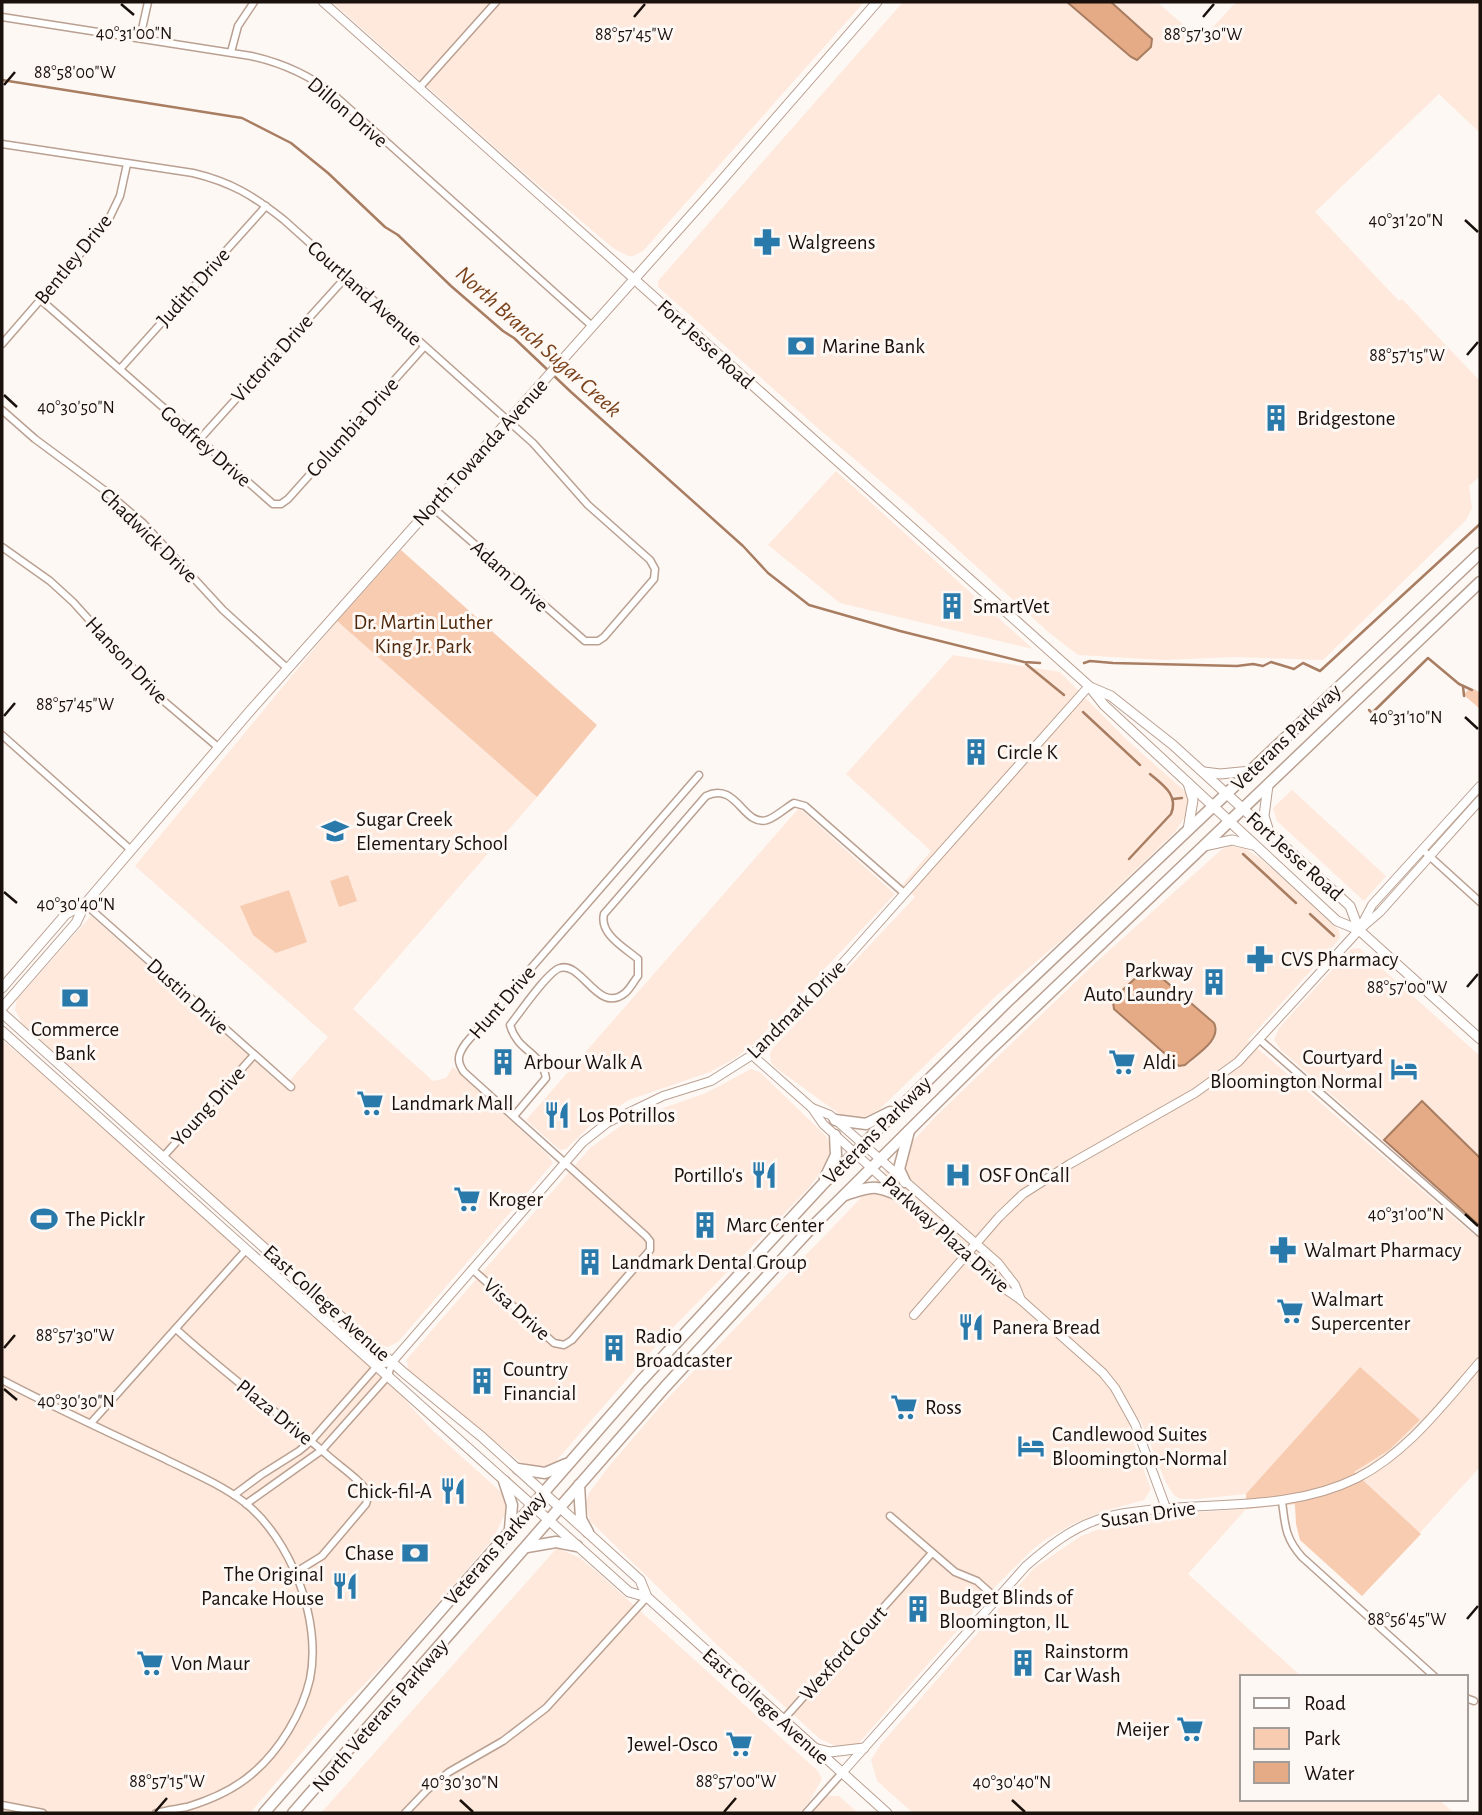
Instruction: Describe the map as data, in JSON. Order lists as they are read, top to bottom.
{
  "streets": {
    "highway": ["Veterans Parkway", "North Veterans Parkway"],
    "main road": ["Fort Jesse Road", "North Towanda Avenue", "East College Avenue"],
    "street": [
      "Dillon Drive",
      "Bentley Drive",
      "Judith Drive",
      "Courtland Avenue",
      "Victoria Drive",
      "Columbia Drive",
      "Godfrey Drive",
      "Chadwick Drive",
      "Adam Drive",
      "Hanson Drive",
      "Dustin Drive",
      "Hunt Drive",
      "Landmark Drive",
      "Young Drive",
      "Parkway Plaza Drive",
      "Visa Drive",
      "Plaza Drive",
      "Susan Drive",
      "Wexford Court"
    ]
  },
  "crossings": [
    ["Dillon Drive", "North Towanda Avenue"],
    ["Bentley Drive", "Courtland Avenue"],
    ["Bentley Drive", "Godfrey Drive"],
    ["Judith Drive", "Courtland Avenue"],
    ["Judith Drive", "Godfrey Drive"],
    ["Courtland Avenue", "Victoria Drive"],
    ["Courtland Avenue", "Columbia Drive"],
    ["Courtland Avenue", "North Towanda Avenue"],
    ["Courtland Avenue", "Adam Drive"],
    ["Fort Jesse Road", "North Towanda Avenue"],
    ["Fort Jesse Road", "Veterans Parkway"],
    ["Fort Jesse Road", "Landmark Drive"],
    ["Victoria Drive", "Godfrey Drive"],
    ["Columbia Drive", "Godfrey Drive"],
    ["North Towanda Avenue", "Chadwick Drive"],
    ["North Towanda Avenue", "Adam Drive"],
    ["North Towanda Avenue", "Hanson Drive"],
    ["North Towanda Avenue", "Dustin Drive"],
    ["North Towanda Avenue", "East College Avenue"],
    ["Veterans Parkway", "Parkway Plaza Drive"],
    ["Veterans Parkway", "East College Avenue"],
    ["Veterans Parkway", "North Veterans Parkway"],
    ["Dustin Drive", "Young Drive"],
    ["Hunt Drive", "Landmark Drive"],
    ["Hunt Drive", "Visa Drive"],
    ["Landmark Drive", "Parkway Plaza Drive"],
    ["Landmark Drive", "East College Avenue"],
    ["Landmark Drive", "Visa Drive"],
    ["Young Drive", "East College Avenue"],
    ["Parkway Plaza Drive", "Susan Drive"],
    ["East College Avenue", "Susan Drive"],
    ["East College Avenue", "Wexford Court"],
    ["East College Avenue", "North Veterans Parkway"]
  ],
  "water": ["North Branch Sugar Creek"],
  "parks": ["Dr. Martin Luther King Jr. Park"],
  "places": {
    "pharmacy": ["Walgreens", "CVS Pharmacy", "Walmart Pharmacy"],
    "bank": ["Marine Bank", "Commerce Bank", "Chase"],
    "building": [
      "Bridgestone",
      "SmartVet",
      "Circle K",
      "Parkway Auto Laundry",
      "Arbour Walk A",
      "Marc Center",
      "Landmark Dental Group",
      "Radio Broadcaster",
      "Country Financial",
      "Budget Blinds of Bloomington, IL",
      "Rainstorm Car Wash"
    ],
    "school or university": ["Sugar Creek Elementary School"],
    "supermarket": [
      "Aldi",
      "Landmark Mall",
      "Kroger",
      "Walmart Supercenter",
      "Ross",
      "Von Maur",
      "Meijer",
      "Jewel-Osco"
    ],
    "hotel": ["Courtyard Bloomington Normal", "Candlewood Suites Bloomington-Normal"],
    "restaurant": [
      "Los Potrillos",
      "Portillo's",
      "Panera Bread",
      "Chick-fil-A",
      "The Original Pancake House"
    ],
    "hospital": ["OSF OnCall"],
    "sports": ["The Picklr"]
  },
  "legend": ["Road", "Park", "Water"],
  "coordinates": [
    "40°31'00\"N",
    "88°57'30\"W",
    "88°57'45\"W",
    "88°58'00\"W",
    "40°31'20\"N",
    "88°57'15\"W",
    "40°30'50\"N",
    "40°31'10\"N",
    "40°30'40\"N",
    "88°57'00\"W",
    "40°30'30\"N",
    "88°56'45\"W"
  ]
}
